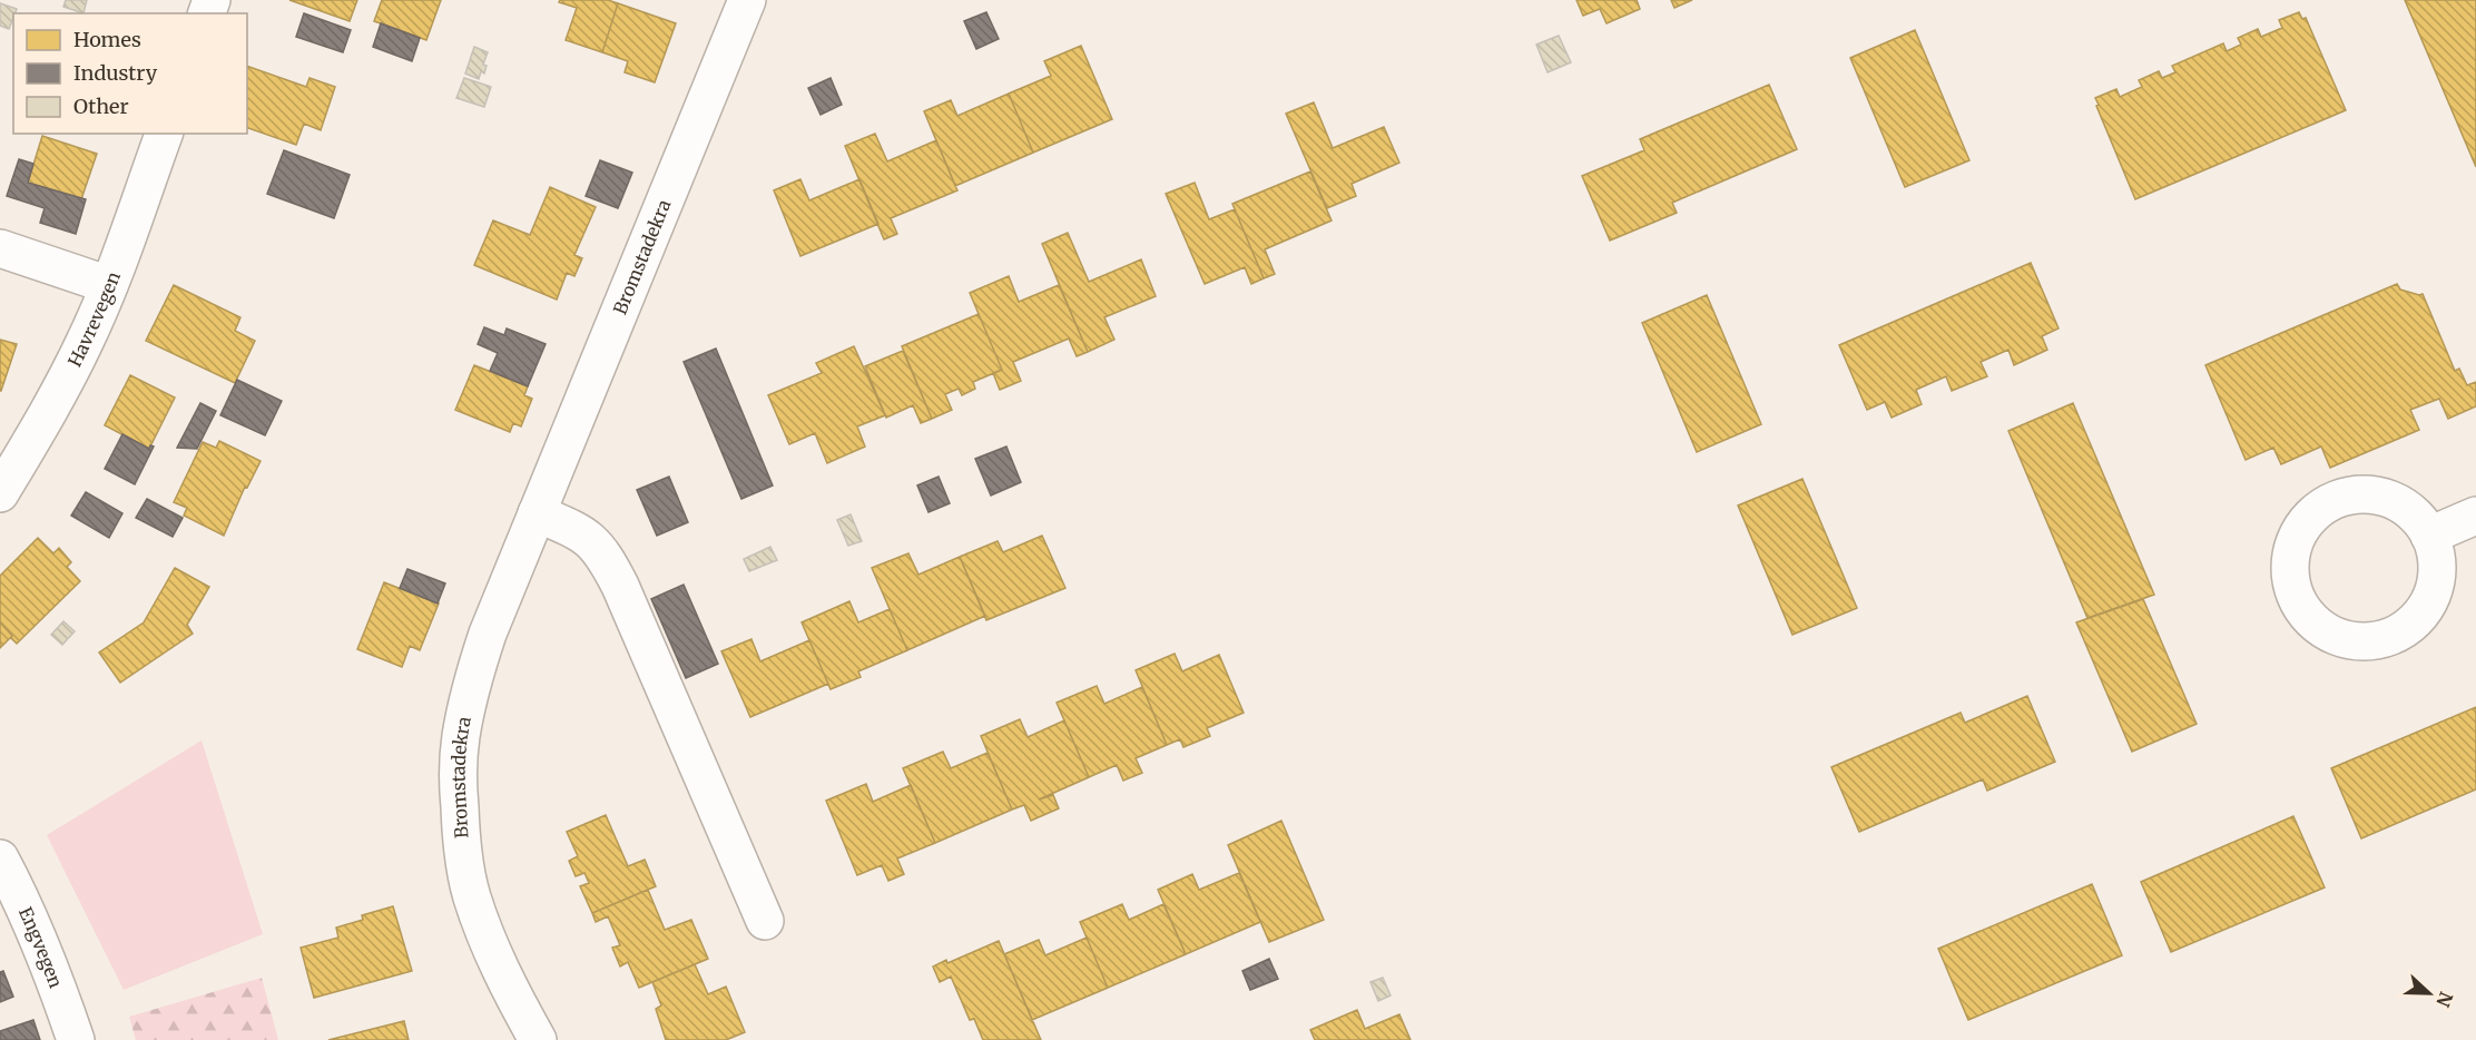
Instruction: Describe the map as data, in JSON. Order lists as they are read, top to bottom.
{
  "streets": {
    "street": ["Bromstadekra", "Havrevegen", "Engvegen"]
  },
  "legend": ["Homes", "Industry", "Other"],
  "north": "right"
}
